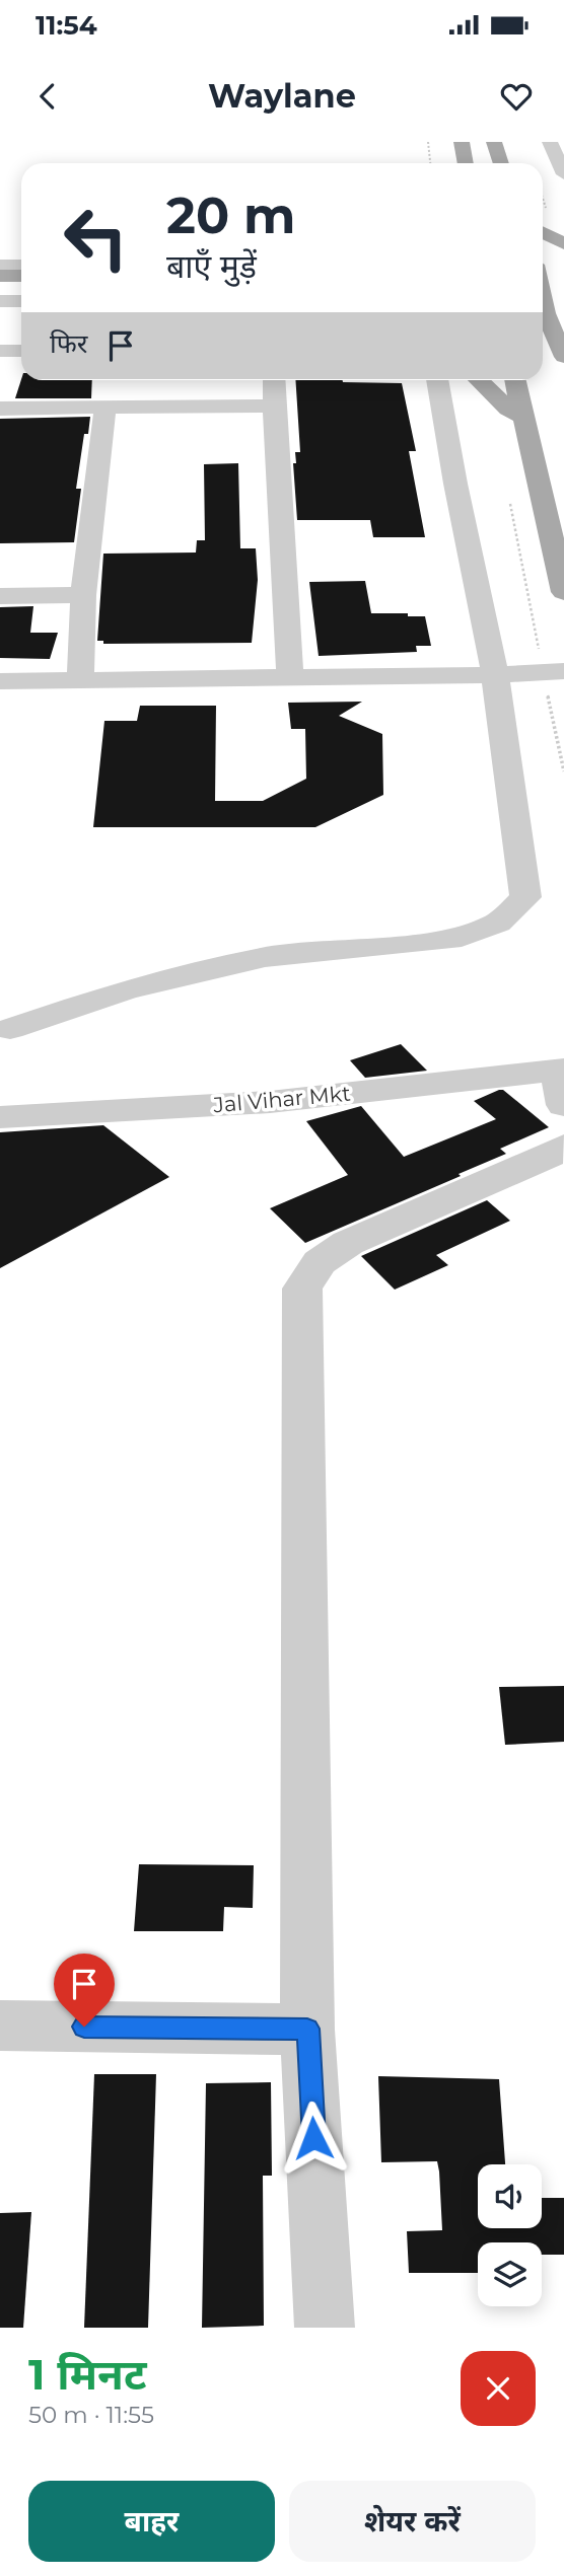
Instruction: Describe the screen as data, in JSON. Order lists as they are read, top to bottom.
{
  "streets": {
    "street": ["Jal Vihar Mkt"]
  },
  "page": {
    "status": "11:54",
    "header": "Waylane",
    "turn": ["20 m", "बाएँ मुड़ें"],
    "then": "फिर",
    "heading": ["1 मिनट", "50 m · 11:55"],
    "buttons": ["बाहर", "शेयर करें"]
  }
}
